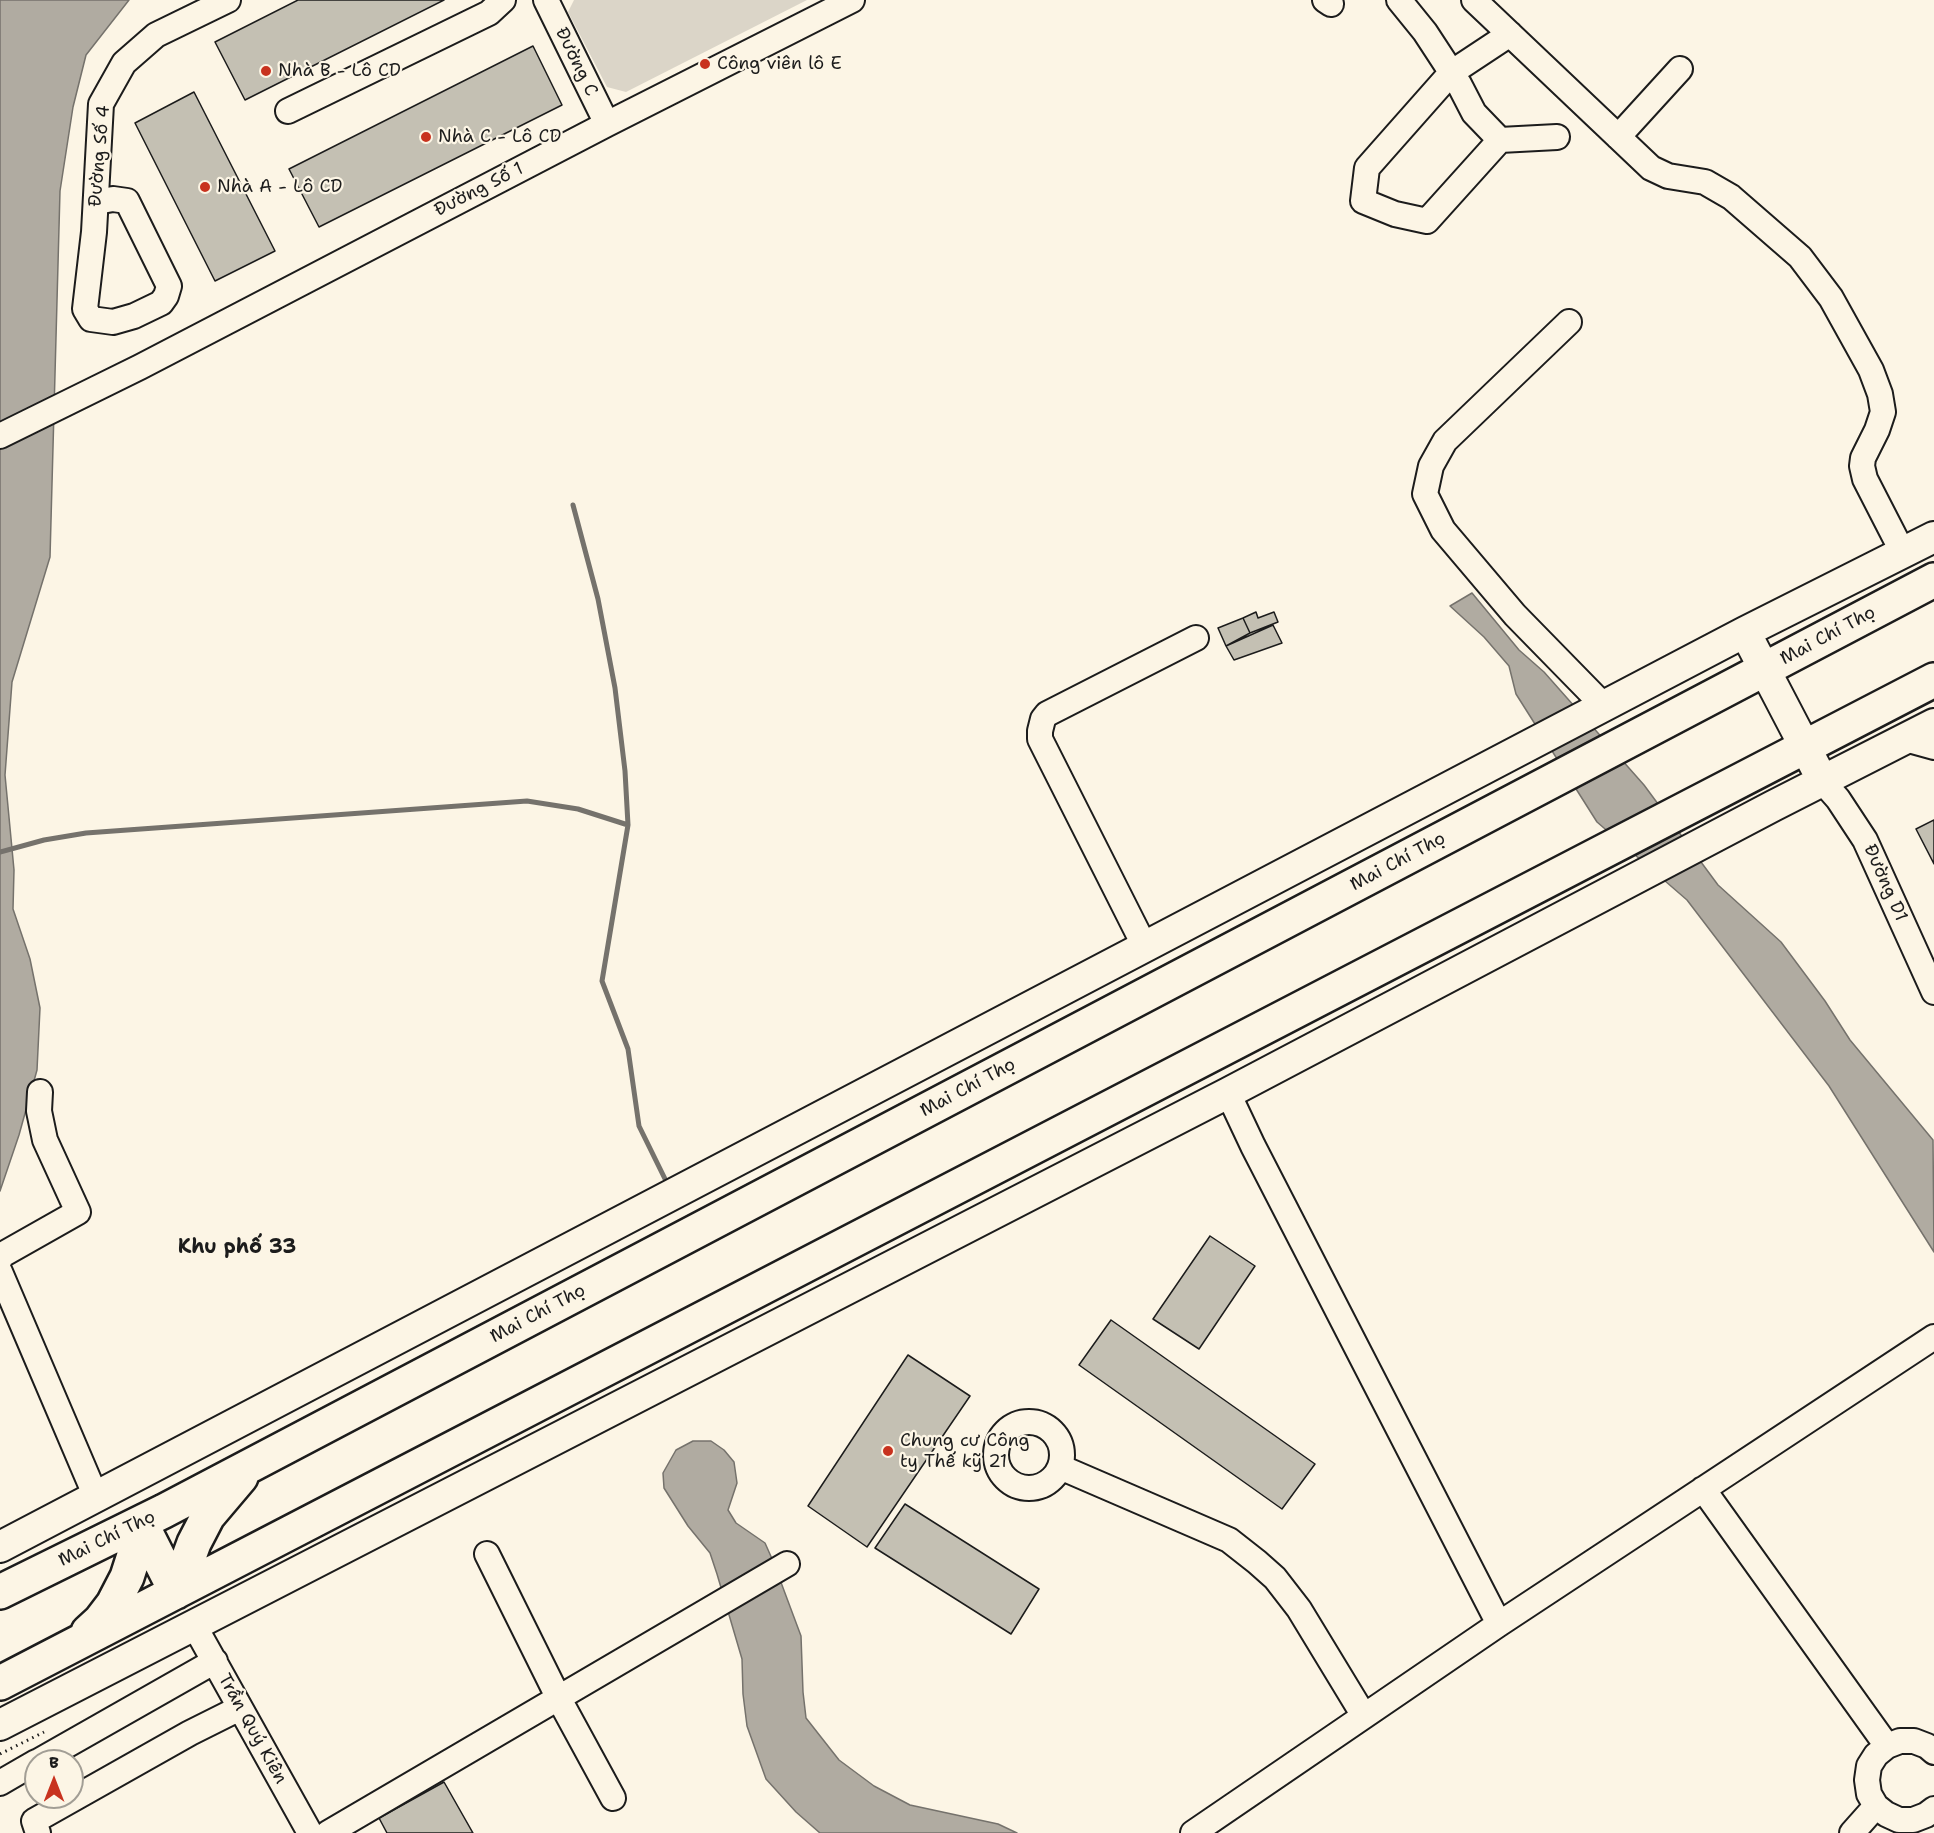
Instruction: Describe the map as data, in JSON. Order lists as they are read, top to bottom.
{
  "streets": {
    "highway": ["Mai Chí Thọ"],
    "street": [
      "Đường C",
      "Đường Số 4",
      "Đường Số 1",
      "Đường D1",
      "Trần Quý Kiên"
    ]
  },
  "crossings": [
    ["Đường C", "Đường Số 1"]
  ],
  "districts": ["Khu phố 33"],
  "places": [
    "Công viên lô E",
    "Nhà B - Lô CD",
    "Nhà C - Lô CD",
    "Nhà A - Lô CD",
    "Chung cư Công ty Thế kỹ 21"
  ],
  "north": "top"
}
